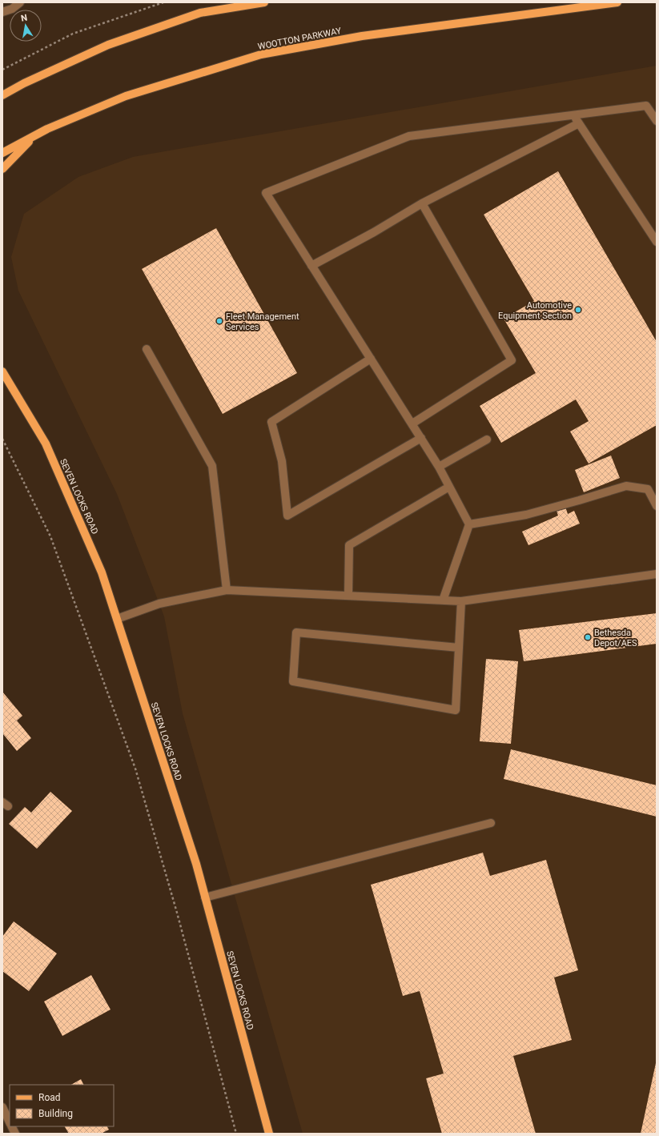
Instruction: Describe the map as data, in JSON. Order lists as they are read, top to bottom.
{
  "streets": {
    "main road": ["WOOTTON PARKWAY", "SEVEN LOCKS ROAD"]
  },
  "places": ["Automotive Equipment Section", "Fleet Management Services", "Bethesda Depot/AES"],
  "legend": ["Road", "Building"],
  "north": "top"
}
